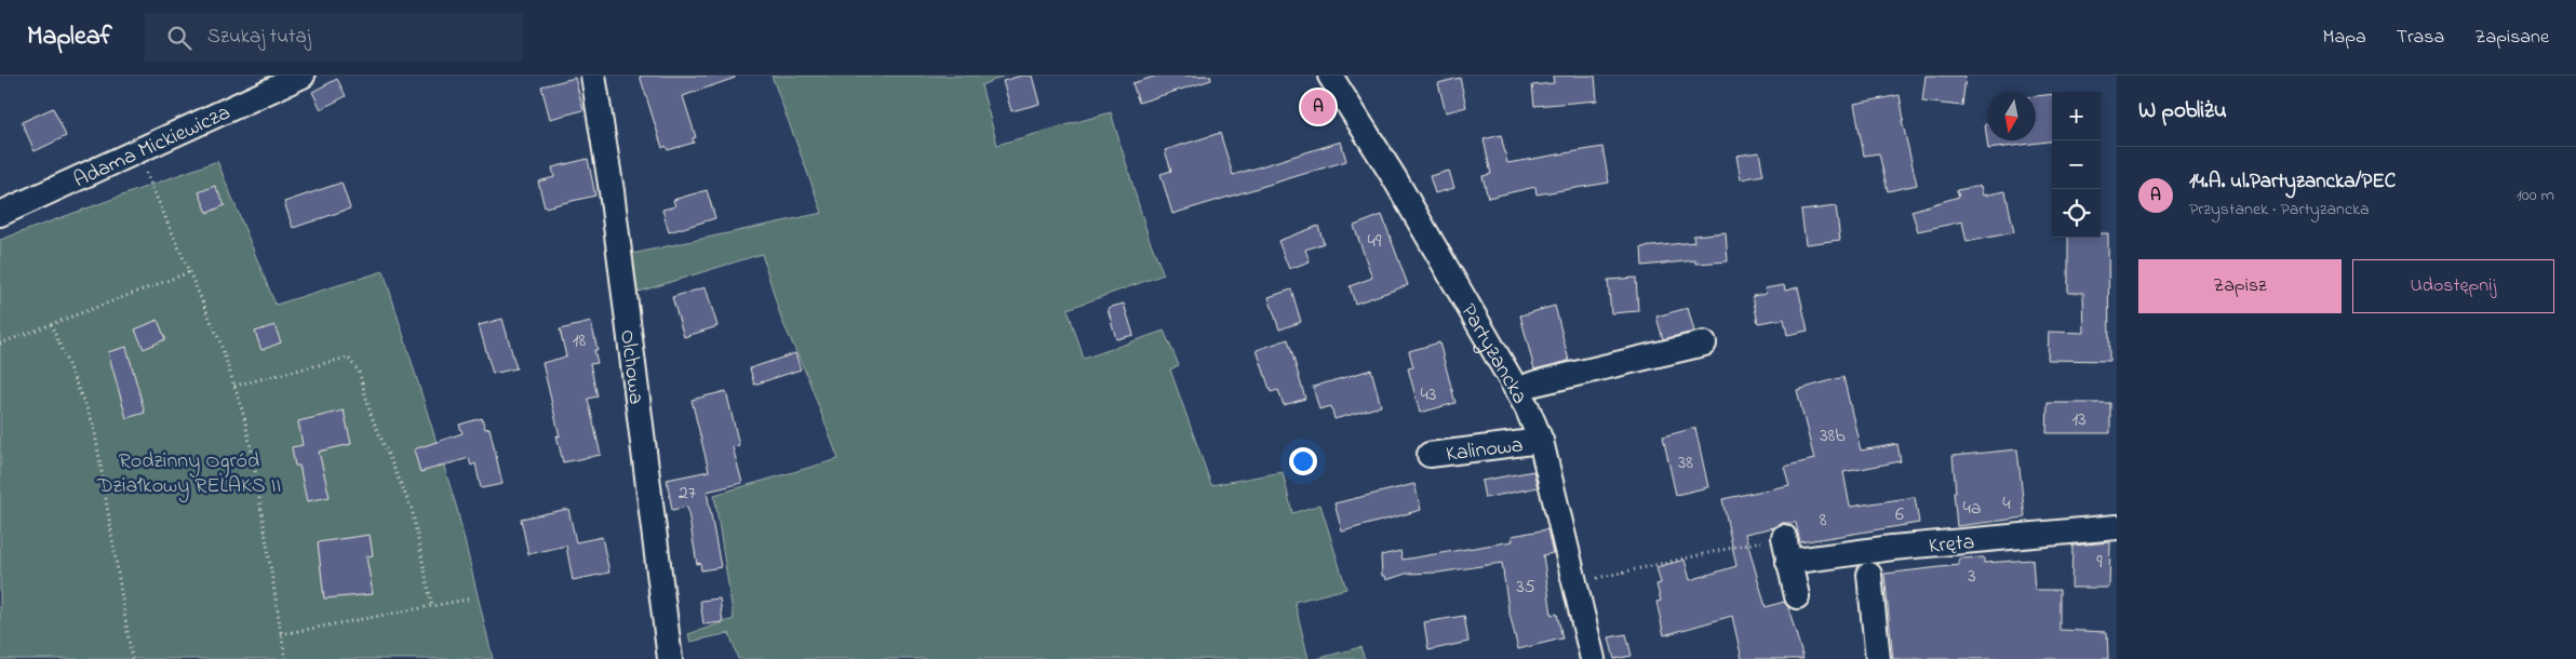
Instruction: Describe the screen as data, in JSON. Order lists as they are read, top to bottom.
{
  "streets": {
    "street": [
      "Adama Mickiewicza",
      "Partyzancka",
      "Olchowa",
      "Kalinowa",
      "Kręta"
    ]
  },
  "crossings": [
    ["Partyzancka", "Kalinowa"]
  ],
  "parks": ["Rodzinny Ogród Działkowy RELAKS II"],
  "house_numbers": [
    "49",
    "18",
    "43",
    "13",
    "38b",
    "38",
    "27",
    "4",
    "4a",
    "6",
    "8",
    "9",
    "3",
    "35"
  ],
  "north": "bottom",
  "page": {
    "header": "Mapleaf",
    "search": "Szukaj tutaj",
    "nav": ["Mapa", "Trasa", "Zapisane"],
    "heading": "W pobliżu",
    "pins": "A",
    "map_buttons": ["+", "−"],
    "list": [
      {
        "mark": "A",
        "name": "14.A. ul.Partyzancka/PEC",
        "note": "Przystanek · Partyzancka",
        "value": "100 m"
      }
    ],
    "buttons": ["Zapisz", "Udostępnij"]
  }
}
